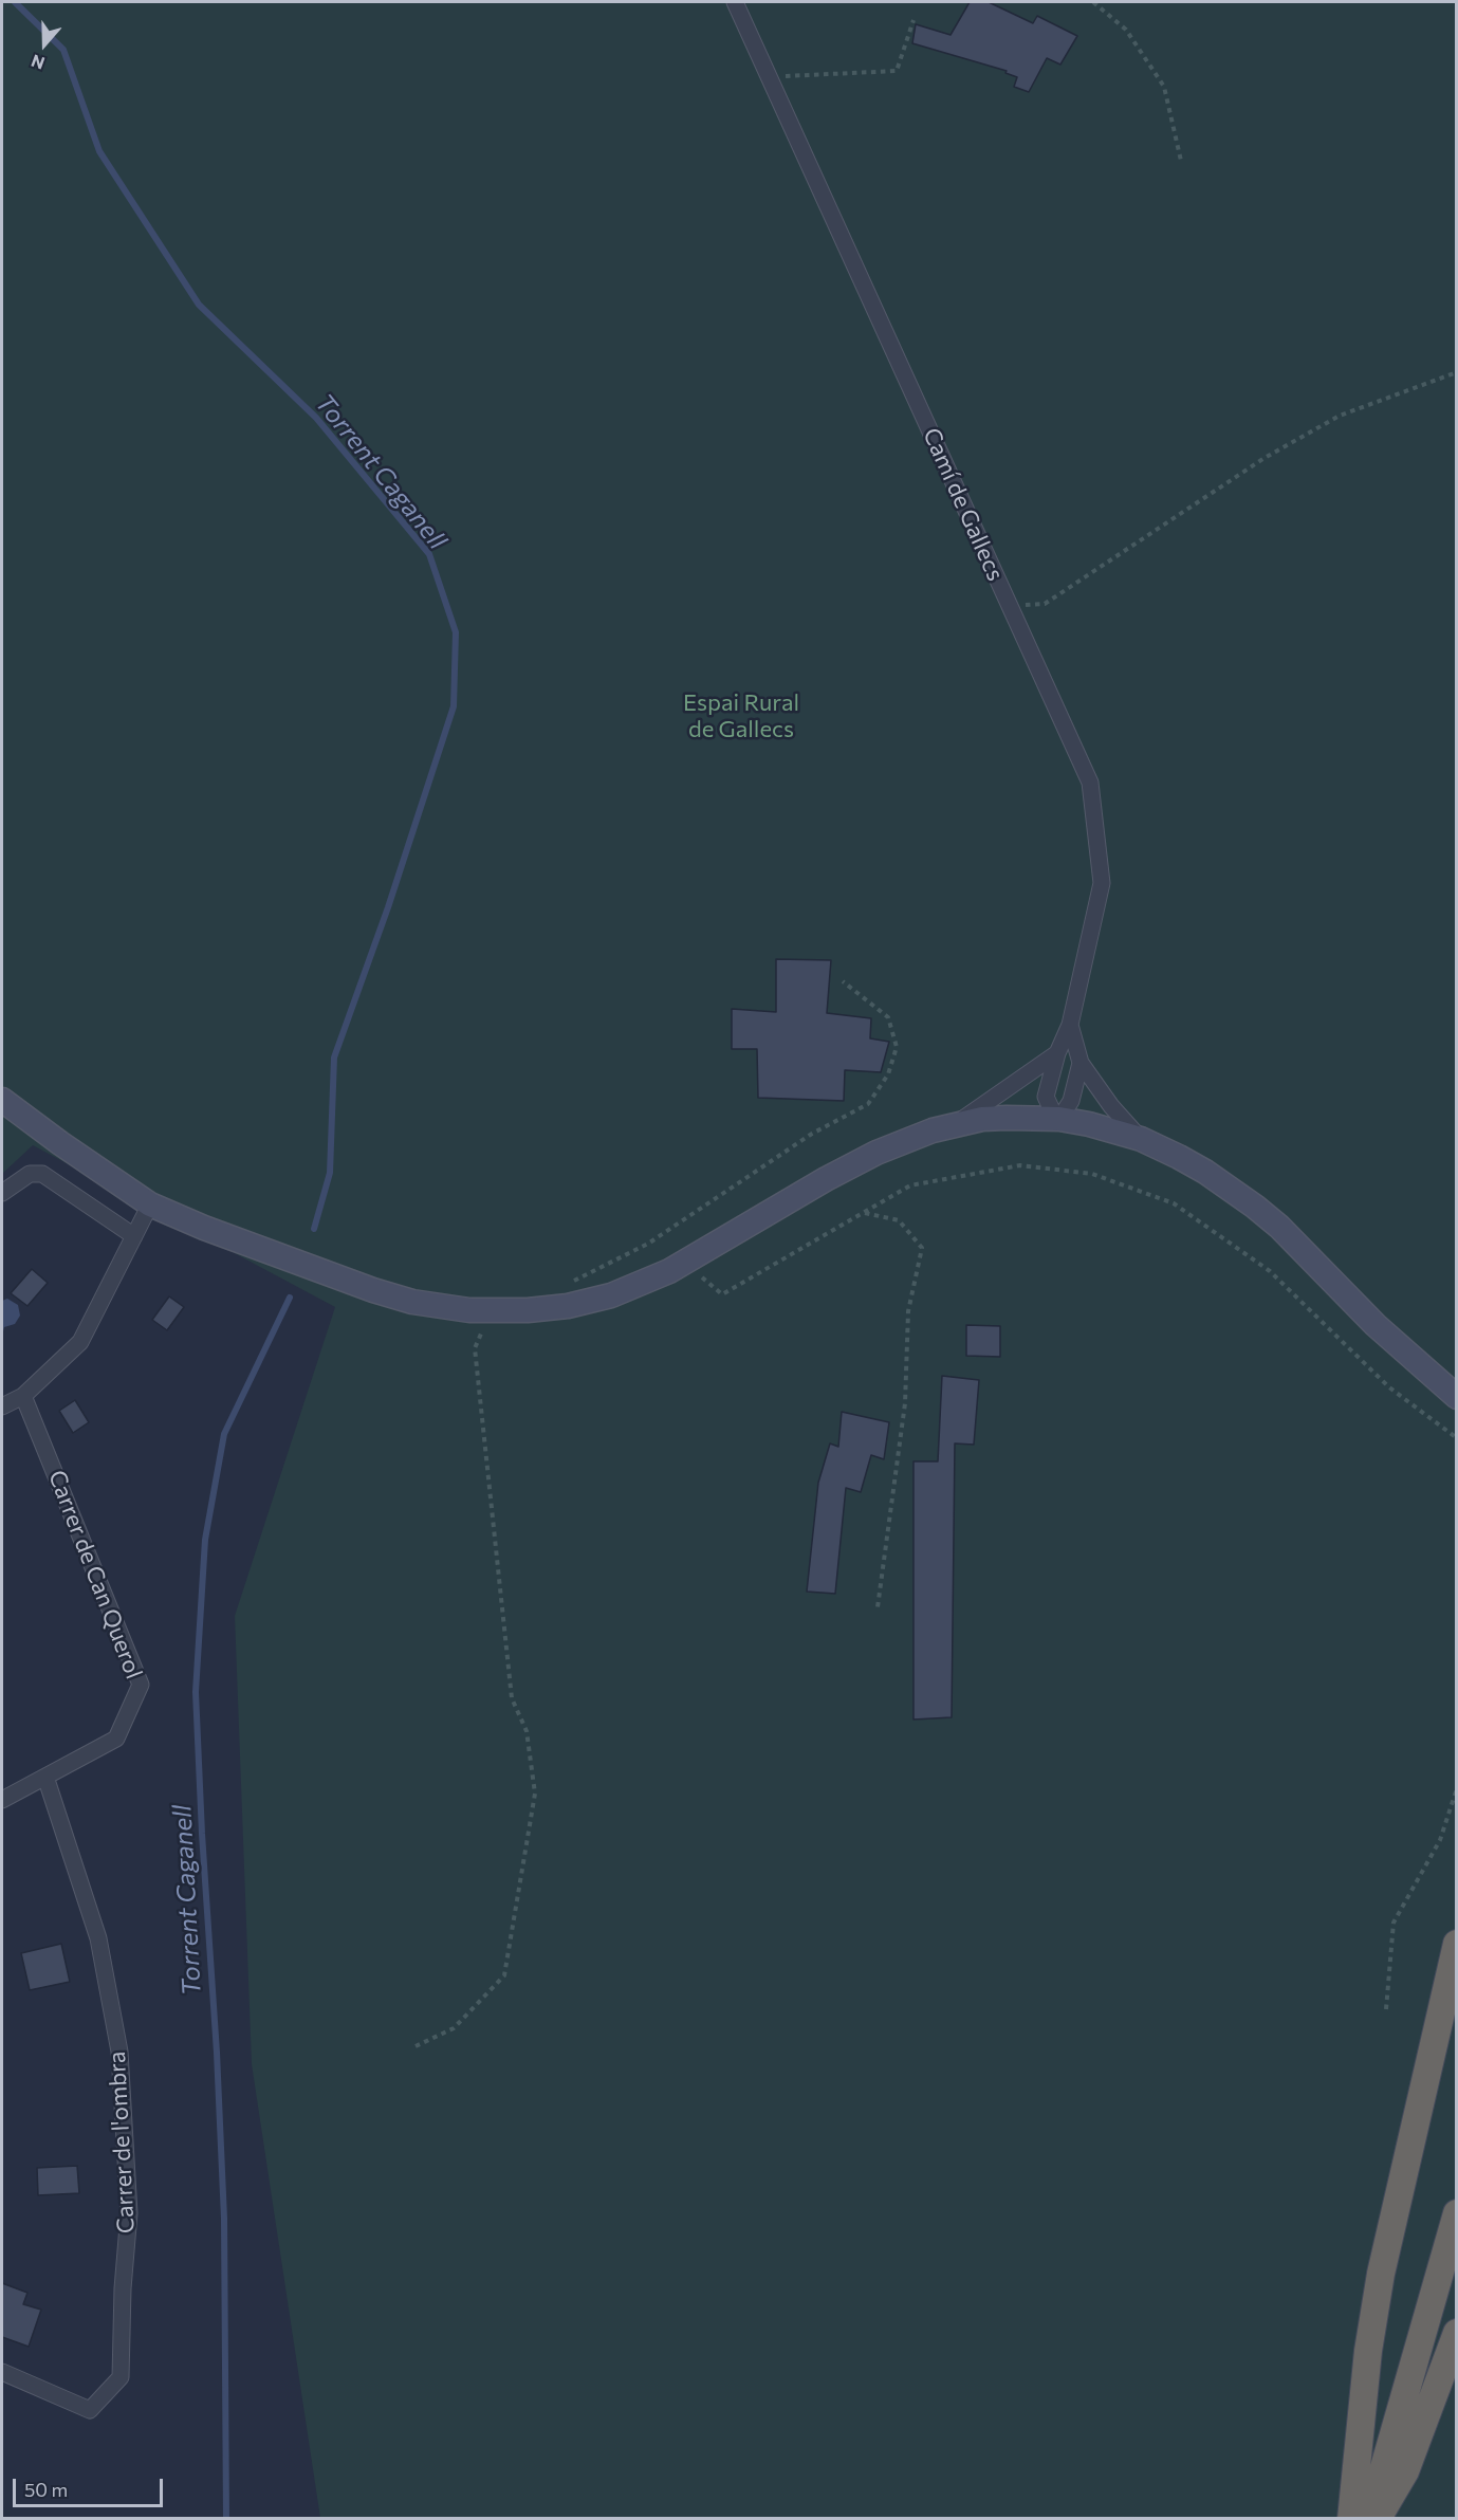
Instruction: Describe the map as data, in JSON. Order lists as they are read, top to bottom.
{
  "streets": {
    "street": ["Camí de Gallecs", "Carrer de Can Querol", "Carrer de l'ombra"]
  },
  "crossings": [
    ["Carrer de Can Querol", "Carrer de l'ombra"]
  ],
  "water": ["Torrent Caganell"],
  "parks": ["Espai Rural de Gallecs"],
  "scale_bar": "50 m",
  "north": "bottom"
}
